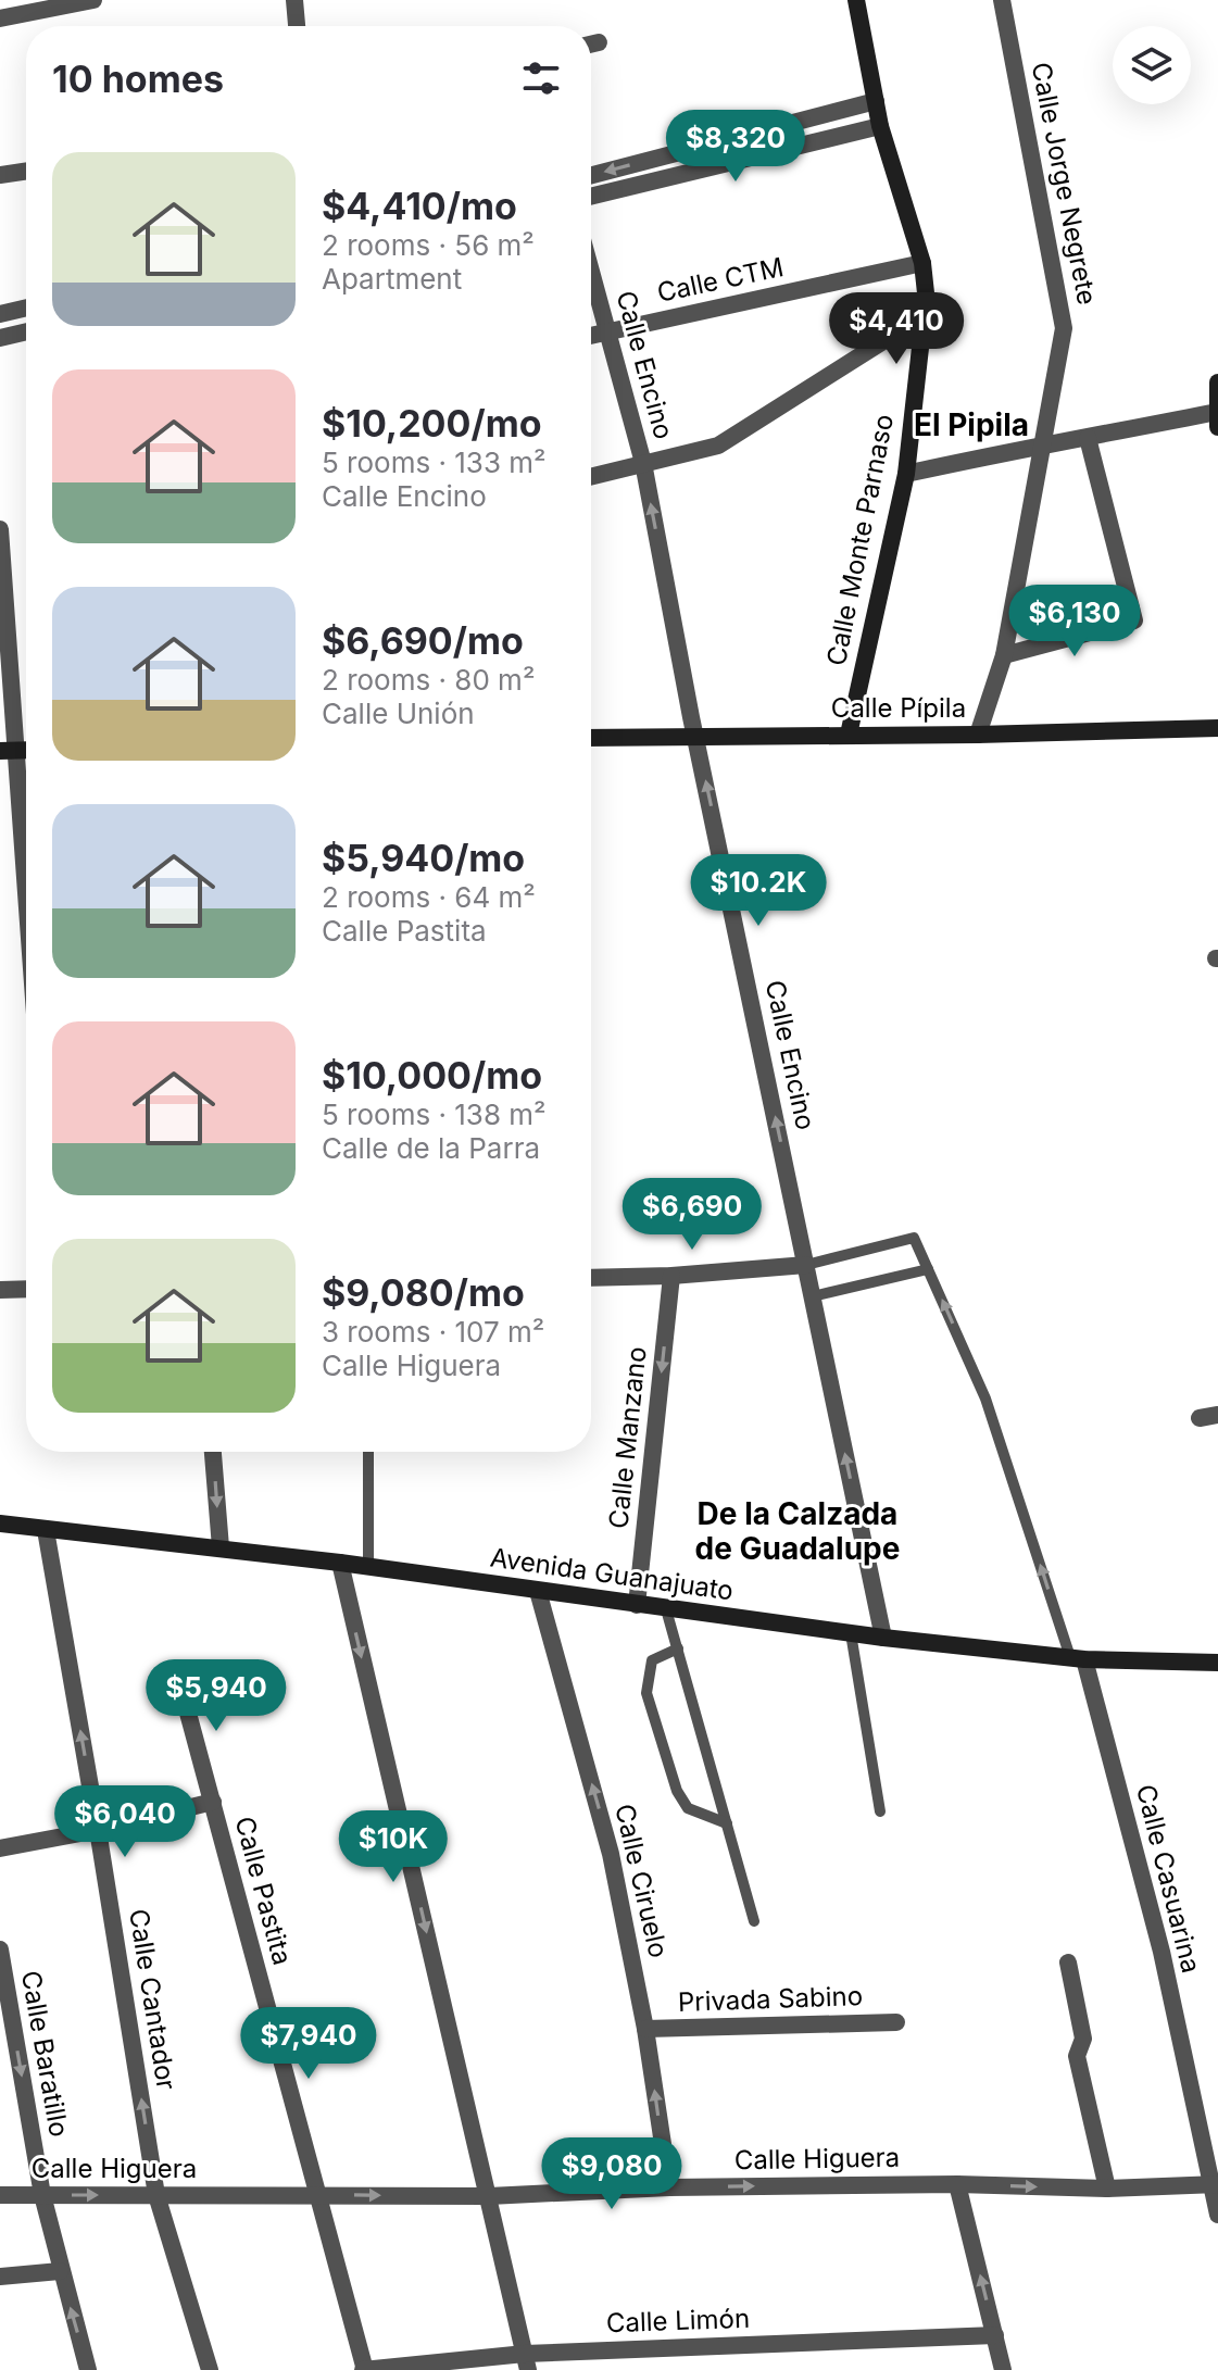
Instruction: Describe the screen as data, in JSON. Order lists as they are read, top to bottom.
{
  "streets": {
    "street": [
      "Calle Jorge Negrete",
      "Calle CTM",
      "Calle Encino",
      "Calle Monte Parnaso",
      "Calle Pípila",
      "Calle Manzano",
      "Avenida Guanajuato",
      "Calle Casuarina",
      "Calle Ciruelo",
      "Calle Pastita",
      "Calle Cantador",
      "Privada Sabino",
      "Calle Baratillo",
      "Calle Higuera",
      "Calle Limón"
    ]
  },
  "crossings": [
    ["Calle Jorge Negrete", "Calle Pípila"],
    ["Calle CTM", "Calle Encino"],
    ["Calle CTM", "Calle Monte Parnaso"],
    ["Calle Encino", "Calle Pípila"],
    ["Calle Encino", "Avenida Guanajuato"],
    ["Calle Monte Parnaso", "Calle Pípila"],
    ["Calle Manzano", "Avenida Guanajuato"],
    ["Avenida Guanajuato", "Calle Casuarina"],
    ["Avenida Guanajuato", "Calle Ciruelo"],
    ["Avenida Guanajuato", "Calle Cantador"],
    ["Calle Casuarina", "Calle Higuera"],
    ["Calle Ciruelo", "Privada Sabino"],
    ["Calle Ciruelo", "Calle Higuera"],
    ["Calle Pastita", "Calle Higuera"],
    ["Calle Pastita", "Calle Limón"],
    ["Calle Cantador", "Calle Higuera"],
    ["Calle Baratillo", "Calle Higuera"]
  ],
  "one_way": [
    "Calle Encino",
    "Calle Manzano",
    "Calle Ciruelo",
    "Calle Cantador",
    "Calle Higuera"
  ],
  "districts": ["El Pipila", "De la Calzada de Guadalupe"],
  "page": {
    "heading": "10 homes",
    "price": [
      "$8,320",
      "$4,410",
      "$6,130",
      "$10.2K",
      "$6,690",
      "$5,940",
      "$6,040",
      "$10K",
      "$7,940",
      "$9,080"
    ],
    "list": [
      {
        "name": "$4,410/mo",
        "note": "2 rooms · 56 m² · Apartment"
      },
      {
        "name": "$10,200/mo",
        "note": "5 rooms · 133 m² · Calle Encino"
      },
      {
        "name": "$6,690/mo",
        "note": "2 rooms · 80 m² · Calle Unión"
      },
      {
        "name": "$5,940/mo",
        "note": "2 rooms · 64 m² · Calle Pastita"
      },
      {
        "name": "$10,000/mo",
        "note": "5 rooms · 138 m² · Calle de la Parra"
      },
      {
        "name": "$9,080/mo",
        "note": "3 rooms · 107 m² · Calle Higuera"
      }
    ]
  }
}
